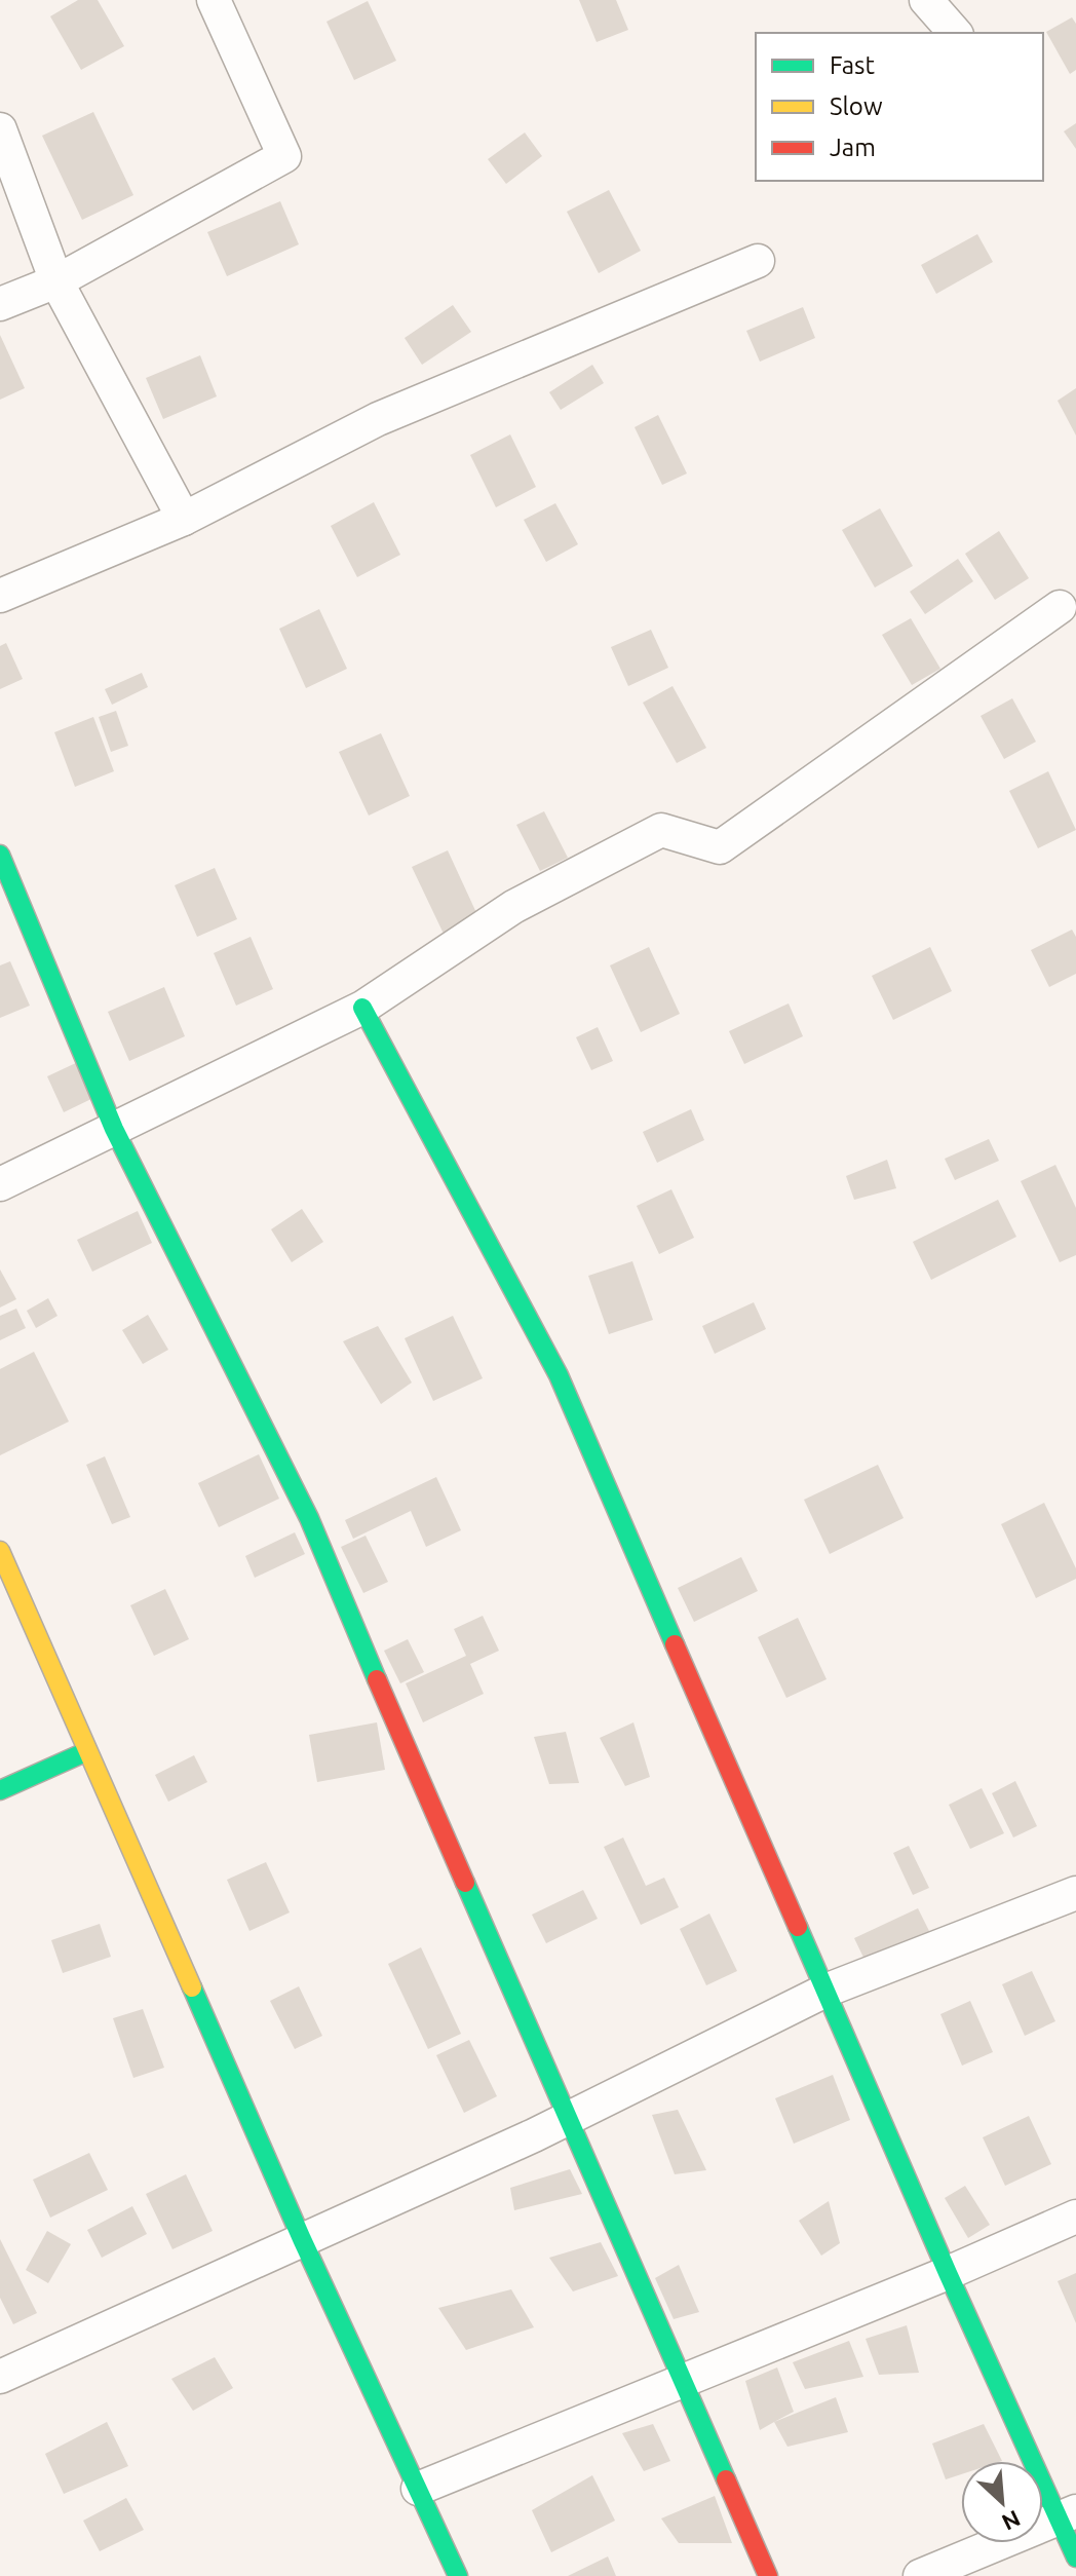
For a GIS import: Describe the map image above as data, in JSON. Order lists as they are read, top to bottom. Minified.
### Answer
{"legend":["Fast","Slow","Jam"],"north":"bottom right"}
